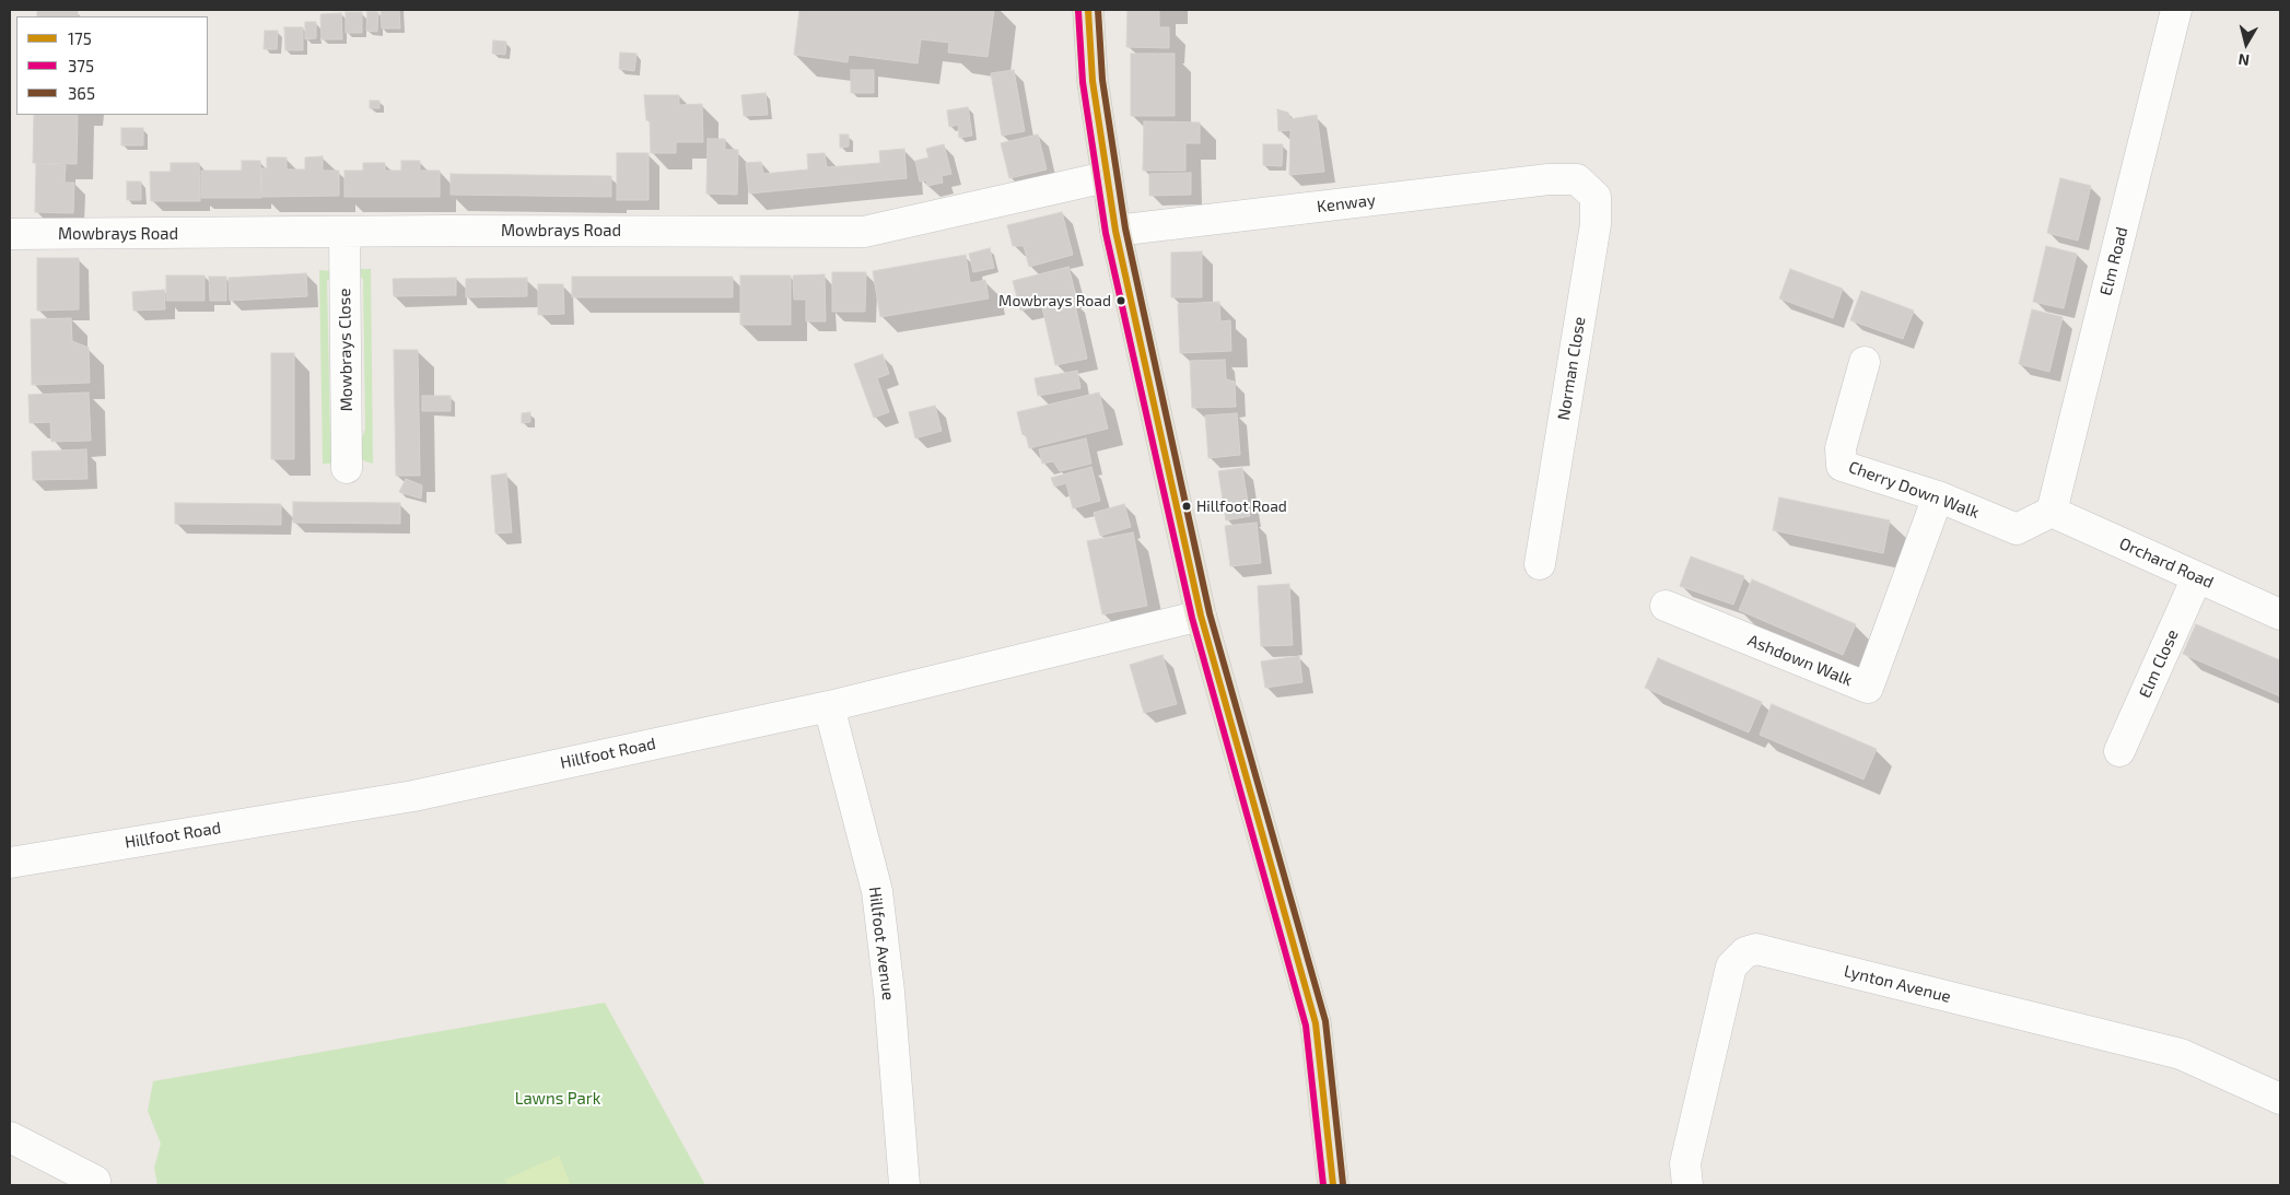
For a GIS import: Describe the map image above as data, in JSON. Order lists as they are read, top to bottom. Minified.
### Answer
{"streets":{"street":["Kenway","Mowbrays Road","Elm Road","Mowbrays Close","Norman Close","Cherry Down Walk","Orchard Road","Ashdown Walk","Elm Close","Hillfoot Road","Hillfoot Avenue","Lynton Avenue"]},"crossings":[["Kenway","Norman Close"],["Mowbrays Road","Mowbrays Close"],["Elm Road","Cherry Down Walk"],["Elm Road","Orchard Road"],["Cherry Down Walk","Orchard Road"],["Cherry Down Walk","Ashdown Walk"],["Orchard Road","Elm Close"],["Hillfoot Road","Hillfoot Avenue"]],"parks":["Lawns Park"],"places":["Mowbrays Road","Hillfoot Road"],"lines":["transit line 175","transit line 365","transit line 375"],"legend":["175","375","365"],"north":"bottom"}
